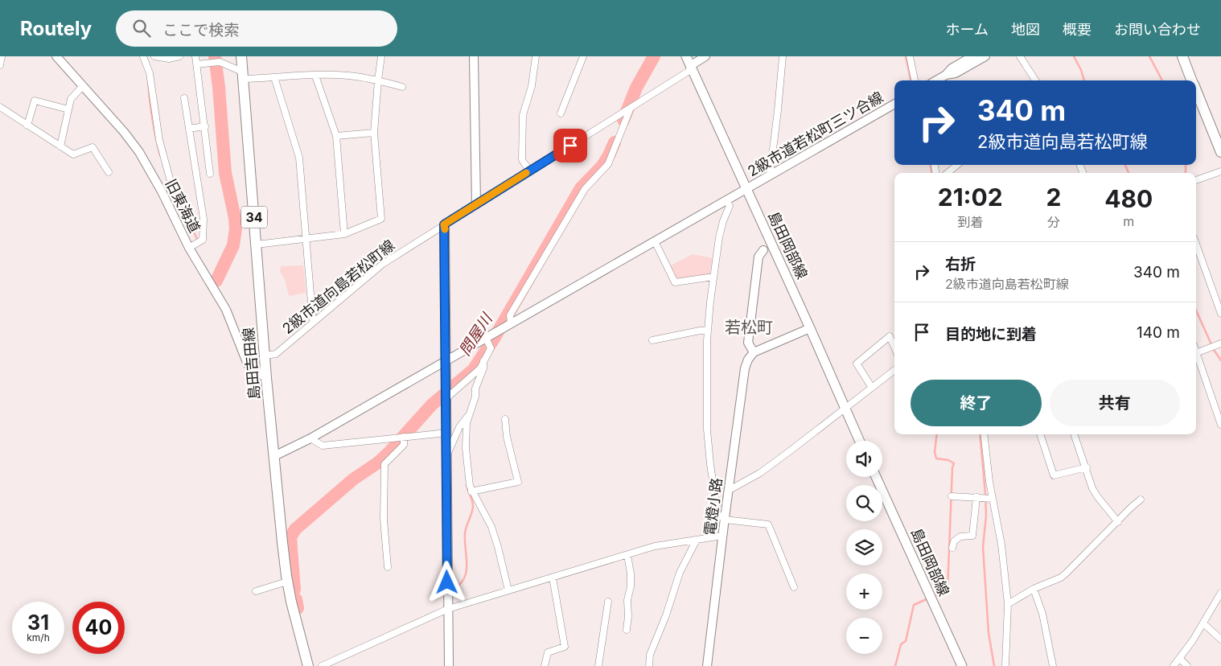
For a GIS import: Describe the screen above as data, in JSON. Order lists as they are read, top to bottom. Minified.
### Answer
{"streets":{"main road":["34","島田岡部線","島田吉田線"],"street":["2級市道若松町三ツ合線","旧東海道","2級市道向島若松町線","電燈小路"]},"crossings":[["2級市道若松町三ツ合線","島田岡部線"],["2級市道若松町三ツ合線","島田吉田線"],["旧東海道","島田吉田線"],["島田岡部線","2級市道向島若松町線"],["2級市道向島若松町線","島田吉田線"]],"districts":["若松町"],"water":["問屋川"],"page":{"header":"Routely","search":"ここで検索","nav":["ホーム","地図","概要","お問い合わせ"],"turn":["340 m","2級市道向島若松町線"],"eta":["21:02","到着","2","分","480","m"],"list":[{"name":"右折","note":"2級市道向島若松町線","value":"340 m"},{"name":"目的地に到着","value":"140 m"}],"buttons":["終了","共有"],"map_buttons":["+","−"],"speed":"31 km/h","limit":"40"}}
